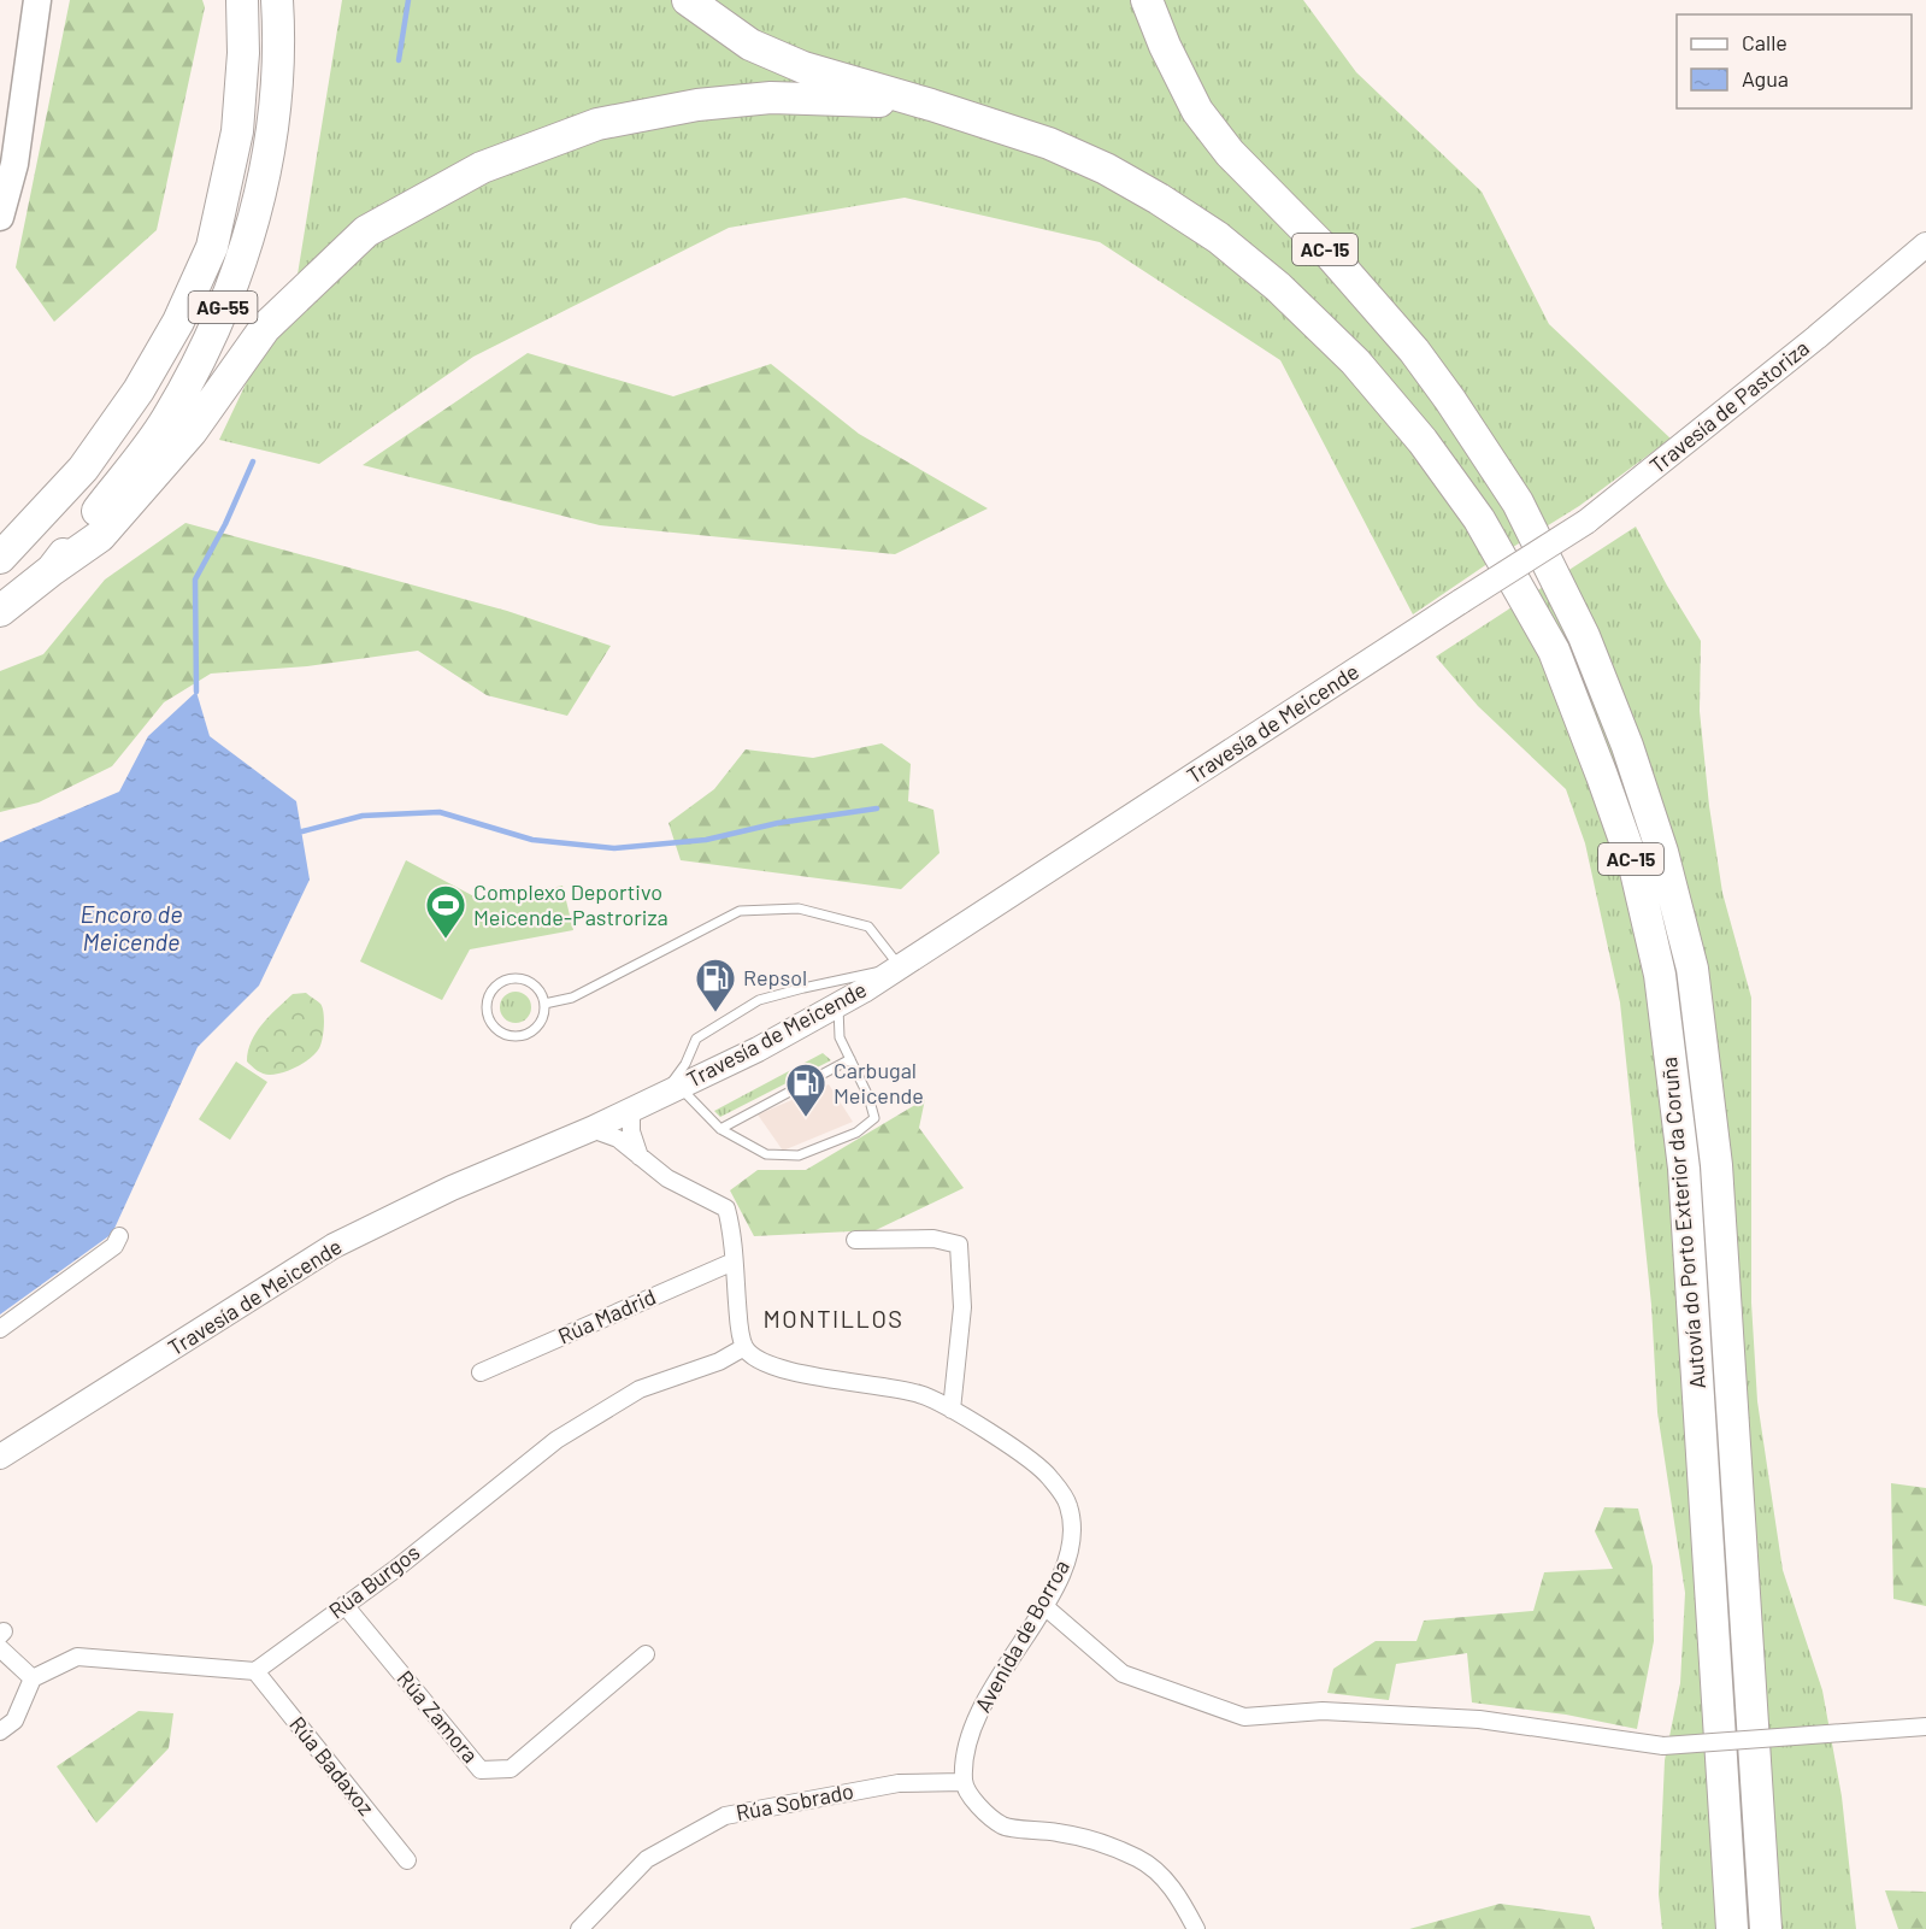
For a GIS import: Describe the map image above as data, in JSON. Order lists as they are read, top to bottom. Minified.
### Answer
{"streets":{"highway":["AC-15","AG-55","Autovía do Porto Exterior da Coruña"],"main road":["Travesía de Pastoriza","Travesía de Meicende"],"street":["Rúa Madrid","Rúa Burgos","Avenida de Borroa","Rúa Zamora","Rúa Badaxoz","Rúa Sobrado"]},"crossings":[["Travesía de Pastoriza","Travesía de Meicende"],["Rúa Burgos","Avenida de Borroa"],["Rúa Burgos","Rúa Zamora"],["Rúa Burgos","Rúa Badaxoz"],["Avenida de Borroa","Rúa Sobrado"]],"districts":["MONTILLOS"],"water":["Encoro de Meicende"],"places":{"sports":["Complexo Deportivo Meicende-Pastroriza"],"fuel station":["Repsol","Carbugal Meicende"]},"legend":["Calle","Agua"]}
